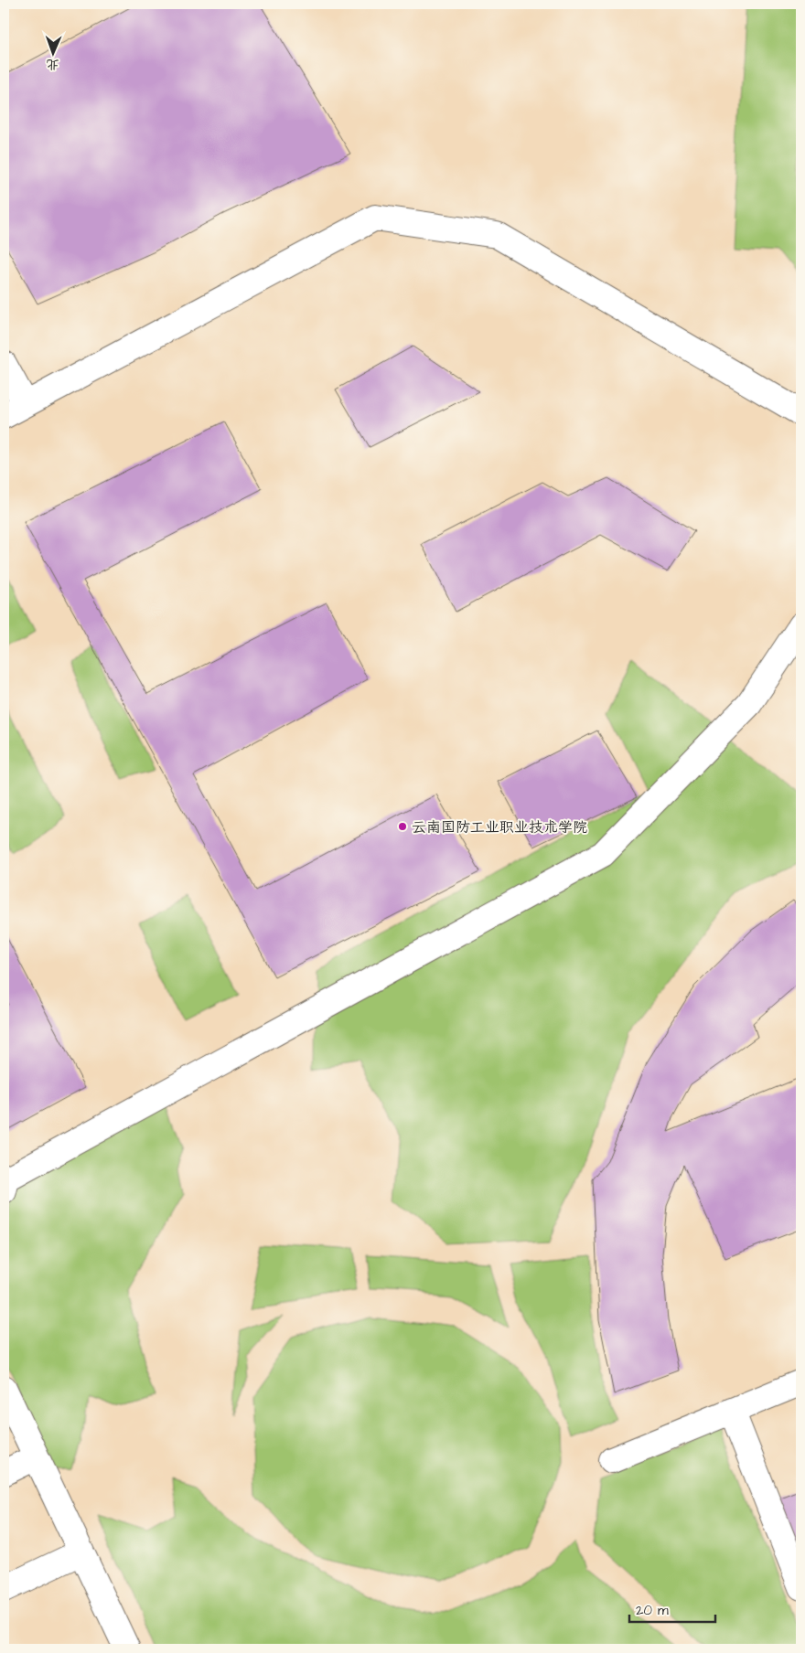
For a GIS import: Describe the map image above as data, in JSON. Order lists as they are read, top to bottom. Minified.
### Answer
{"places":["云南国防工业职业技术学院"],"scale_bar":"20 m","north":"bottom"}
